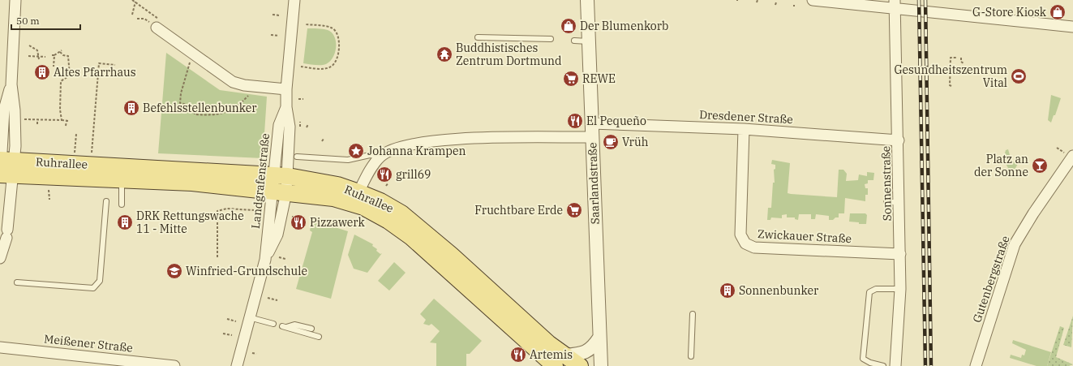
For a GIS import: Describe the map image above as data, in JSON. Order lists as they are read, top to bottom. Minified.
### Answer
{"streets":{"main road":["Ruhrallee"],"street":["Dresdener Straße","Landgrafenstraße","Saarlandstraße","Sonnenstraße","Zwickauer Straße","Gutenbergstraße","Meißener Straße"]},"crossings":[["Dresdener Straße","Saarlandstraße"],["Dresdener Straße","Sonnenstraße"],["Dresdener Straße","Zwickauer Straße"],["Ruhrallee","Landgrafenstraße"],["Sonnenstraße","Zwickauer Straße"]],"places":{"shop":["G-Store Kiosk","Der Blumenkorb"],"temple":["Buddhistisches Zentrum Dortmund"],"building":["Altes Pfarrhaus","Befehlsstellenbunker","DRK Rettungswache 11 - Mitte","Sonnenbunker"],"sports":["Gesundheitszentrum Vital"],"supermarket":["REWE","Fruchtbare Erde"],"restaurant":["El Pequeño","grill69","Pizzawerk","Artemis"],"cafe":["Vrüh"],"place":["Johanna Krampen"],"bar":["Platz an der Sonne"],"school or university":["Winfried-Grundschule"]},"scale_bar":"50 m"}
